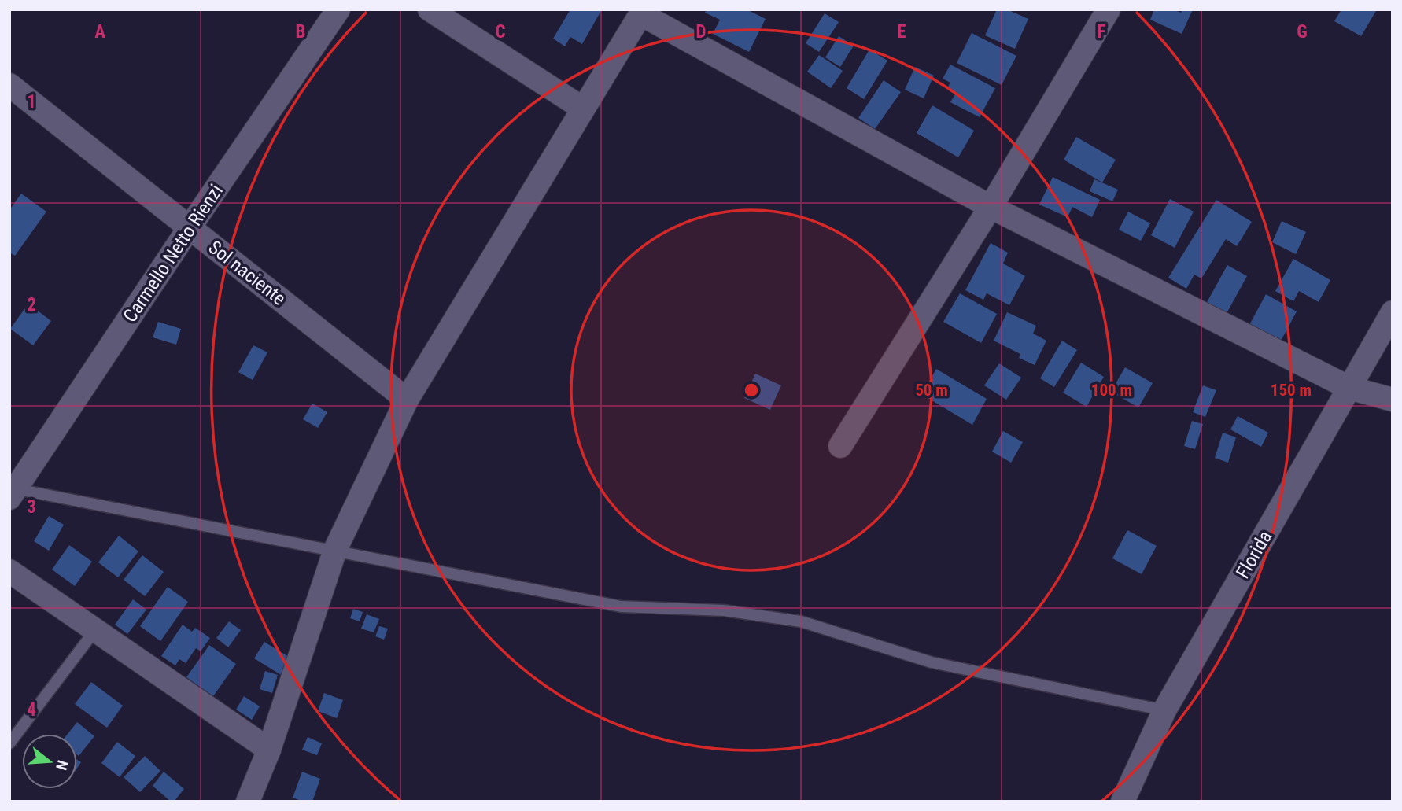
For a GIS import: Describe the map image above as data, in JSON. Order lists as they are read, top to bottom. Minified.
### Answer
{"streets":{"street":["Carmello Netto Rienzi","Sol naciente","Florida"]},"crossings":[["Carmello Netto Rienzi","Sol naciente"]],"north":"right","grid":{"columns":["A","B","C","D","E","F","G"],"rows":["1","2","3","4"]},"rings":["50 m","100 m","150 m"]}
